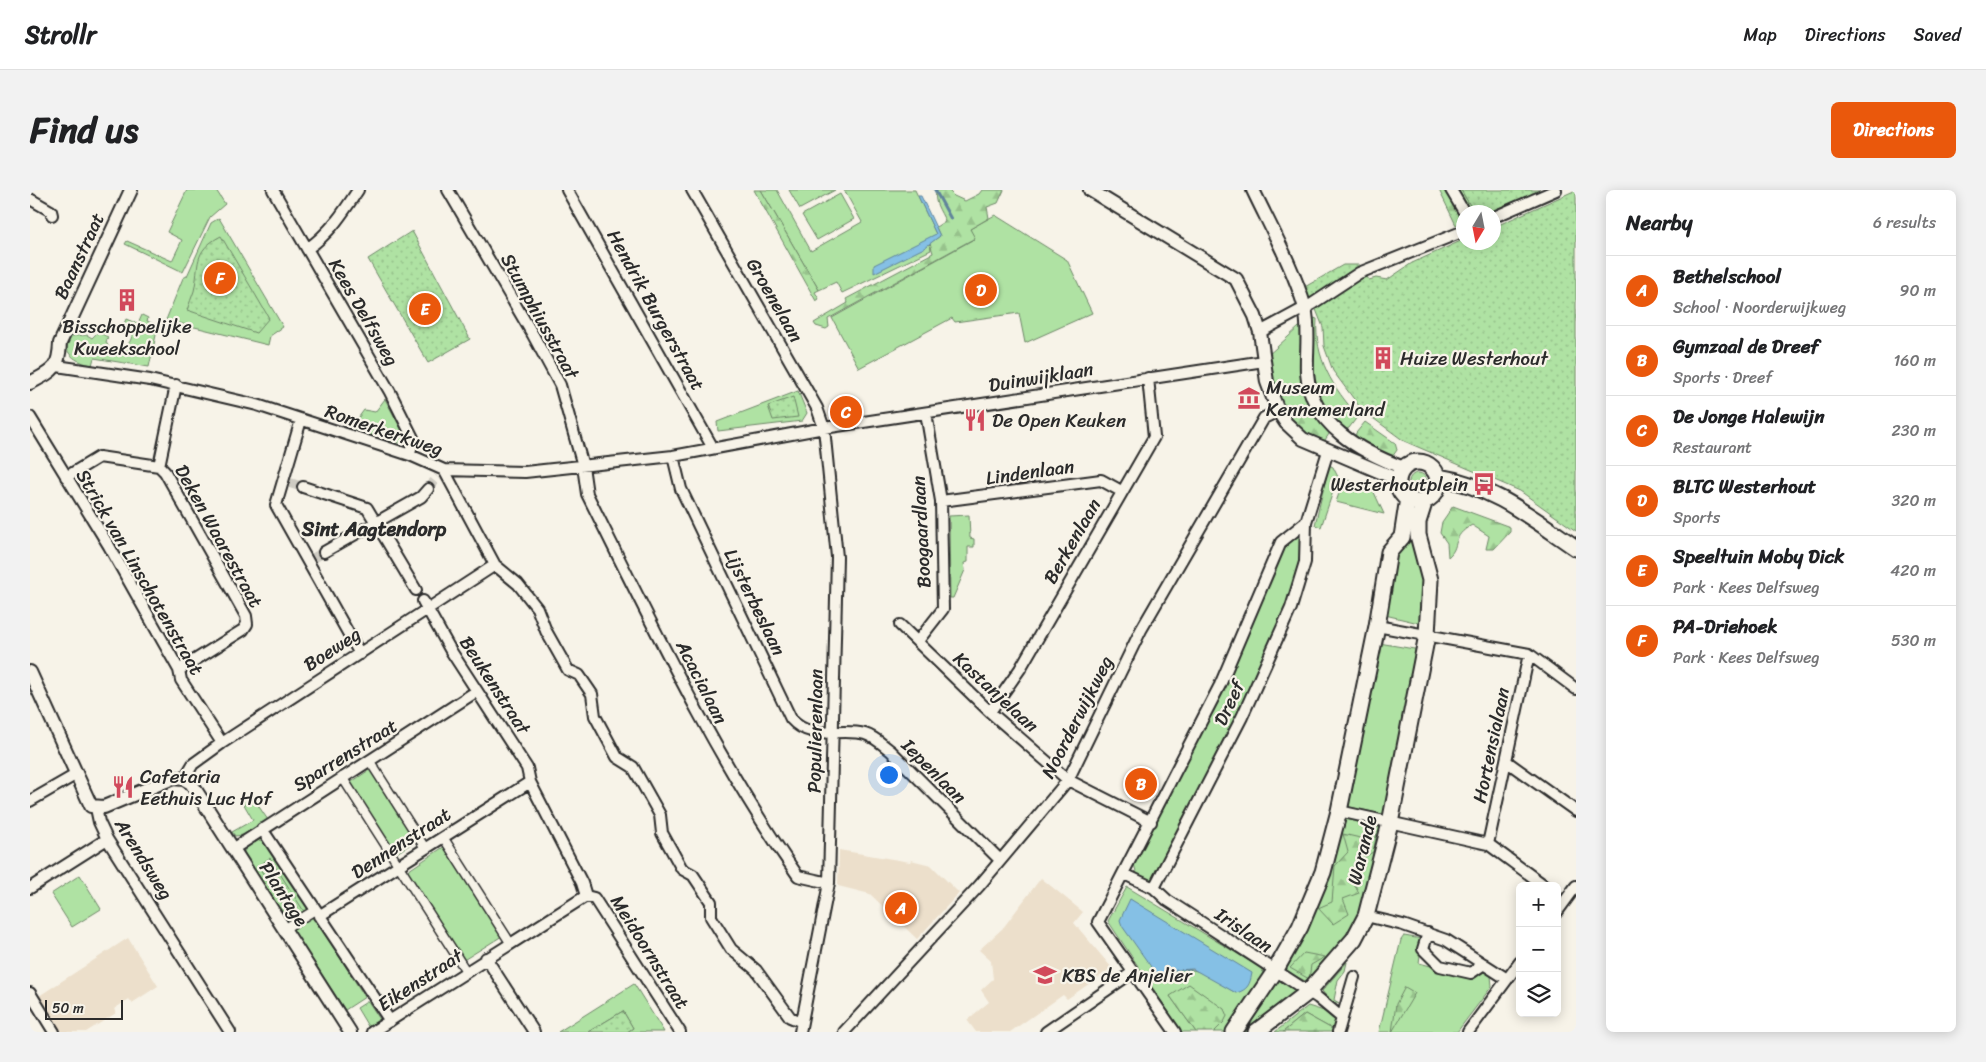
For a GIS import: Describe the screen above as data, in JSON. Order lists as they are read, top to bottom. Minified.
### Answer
{"streets":{"main road":["Warande"],"street":["Baanstraat","Groenelaan","Hendrik Burgerstraat","Kees Delfsweg","Stumphiusstraat","Duinwijklaan","Romerkerkweg","Lindenlaan","Boogaardlaan","Deken Waarestraat","Berkenlaan","Strick van Linschotenstraat","Lijsterbeslaan","Boeweg","Acacialaan","Beukenstraat","Kastanjelaan","Dreef","Noorderwijkweg","Populierenlaan","Hortensialaan","Sparrenstraat","Iepenlaan","Dennenstraat","Arendsweg","Plantage","Irislaan","Meidoornstraat","Eikenstraat"]},"crossings":[["Baanstraat","Romerkerkweg"],["Groenelaan","Duinwijklaan"],["Groenelaan","Romerkerkweg"],["Groenelaan","Populierenlaan"],["Hendrik Burgerstraat","Romerkerkweg"],["Kees Delfsweg","Romerkerkweg"],["Stumphiusstraat","Romerkerkweg"],["Stumphiusstraat","Acacialaan"],["Duinwijklaan","Romerkerkweg"],["Duinwijklaan","Boogaardlaan"],["Duinwijklaan","Berkenlaan"],["Duinwijklaan","Populierenlaan"],["Romerkerkweg","Deken Waarestraat"],["Romerkerkweg","Lijsterbeslaan"],["Romerkerkweg","Acacialaan"],["Romerkerkweg","Populierenlaan"],["Lindenlaan","Boogaardlaan"],["Lindenlaan","Berkenlaan"],["Boogaardlaan","Kastanjelaan"],["Deken Waarestraat","Strick van Linschotenstraat"],["Berkenlaan","Kastanjelaan"],["Strick van Linschotenstraat","Boeweg"],["Lijsterbeslaan","Populierenlaan"],["Lijsterbeslaan","Iepenlaan"],["Boeweg","Beukenstraat"],["Boeweg","Plantage"],["Acacialaan","Populierenlaan"],["Beukenstraat","Sparrenstraat"],["Beukenstraat","Dennenstraat"],["Beukenstraat","Meidoornstraat"],["Beukenstraat","Eikenstraat"],["Kastanjelaan","Dreef"],["Kastanjelaan","Noorderwijkweg"],["Dreef","Irislaan"],["Noorderwijkweg","Iepenlaan"],["Populierenlaan","Iepenlaan"],["Sparrenstraat","Plantage"],["Dennenstraat","Plantage"],["Warande","Irislaan"],["Plantage","Eikenstraat"],["Meidoornstraat","Eikenstraat"]],"districts":["Sint Aagtendorp"],"places":{"building":["Bisschoppelijke Kweekschool","Huize Westerhout"],"museum":["Museum Kennemerland"],"restaurant":["De Open Keuken","Cafetaria Eethuis Luc Hof"],"bus stop":["Westerhoutplein"],"school or university":["KBS de Anjelier"]},"scale_bar":"50 m","north":"bottom","page":{"header":"Strollr","nav":["Map","Directions","Saved"],"title":"Find us","buttons":"Directions","heading":["Nearby","6 results"],"list":[{"mark":"A","name":"Bethelschool","note":"School · Noorderwijkweg","value":"90 m"},{"mark":"B","name":"Gymzaal de Dreef","note":"Sports · Dreef","value":"160 m"},{"mark":"C","name":"De Jonge Halewijn","note":"Restaurant","value":"230 m"},{"mark":"D","name":"BLTC Westerhout","note":"Sports","value":"320 m"},{"mark":"E","name":"Speeltuin Moby Dick","note":"Park · Kees Delfsweg","value":"420 m"},{"mark":"F","name":"PA-Driehoek","note":"Park · Kees Delfsweg","value":"530 m"}],"pins":["F","D","E","C","B","A"],"map_buttons":["+","−"],"scale":"50 m"}}
